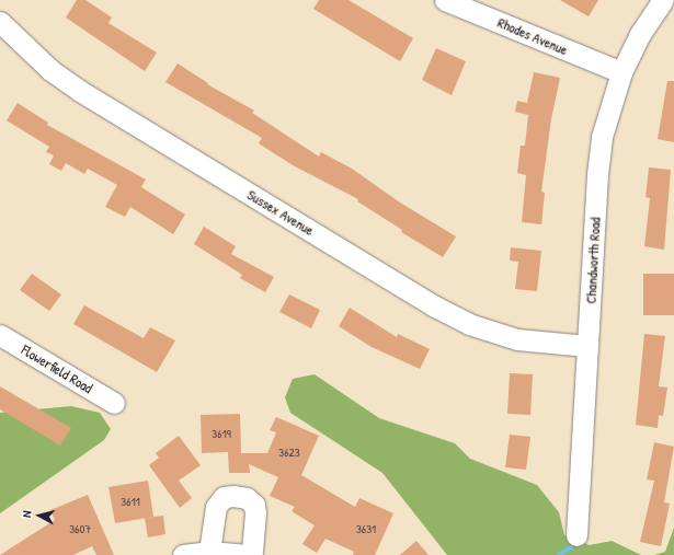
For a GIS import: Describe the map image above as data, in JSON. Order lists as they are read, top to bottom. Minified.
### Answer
{"streets":{"street":["Rhodes Avenue","Sussex Avenue","Chandworth Road","Flowerfield Road"]},"crossings":[["Rhodes Avenue","Chandworth Road"],["Sussex Avenue","Chandworth Road"]],"house_numbers":["3619","3623","3611","3607","3631"],"north":"left"}
